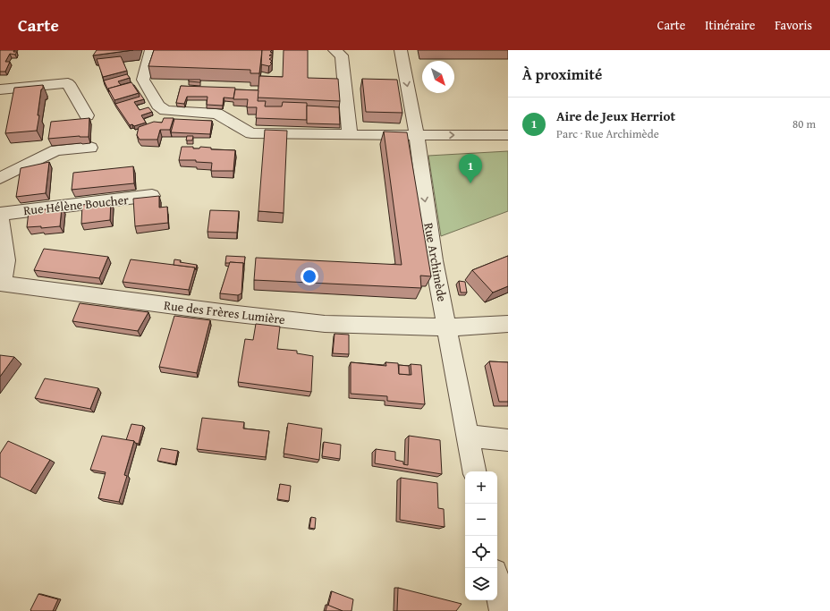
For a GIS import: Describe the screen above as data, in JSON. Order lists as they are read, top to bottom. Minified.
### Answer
{"streets":{"street":["Rue Hélène Boucher","Rue Archimède","Rue des Frères Lumière"]},"crossings":[["Rue Archimède","Rue des Frères Lumière"]],"one_way":["Rue Archimède"],"north":"bottom right","page":{"header":"Carte","nav":["Carte","Itinéraire","Favoris"],"heading":"À proximité","list":[{"mark":"1","name":"Aire de Jeux Herriot","note":"Parc · Rue Archimède","value":"80 m"}],"pins":"1","map_buttons":["+","−"]}}
